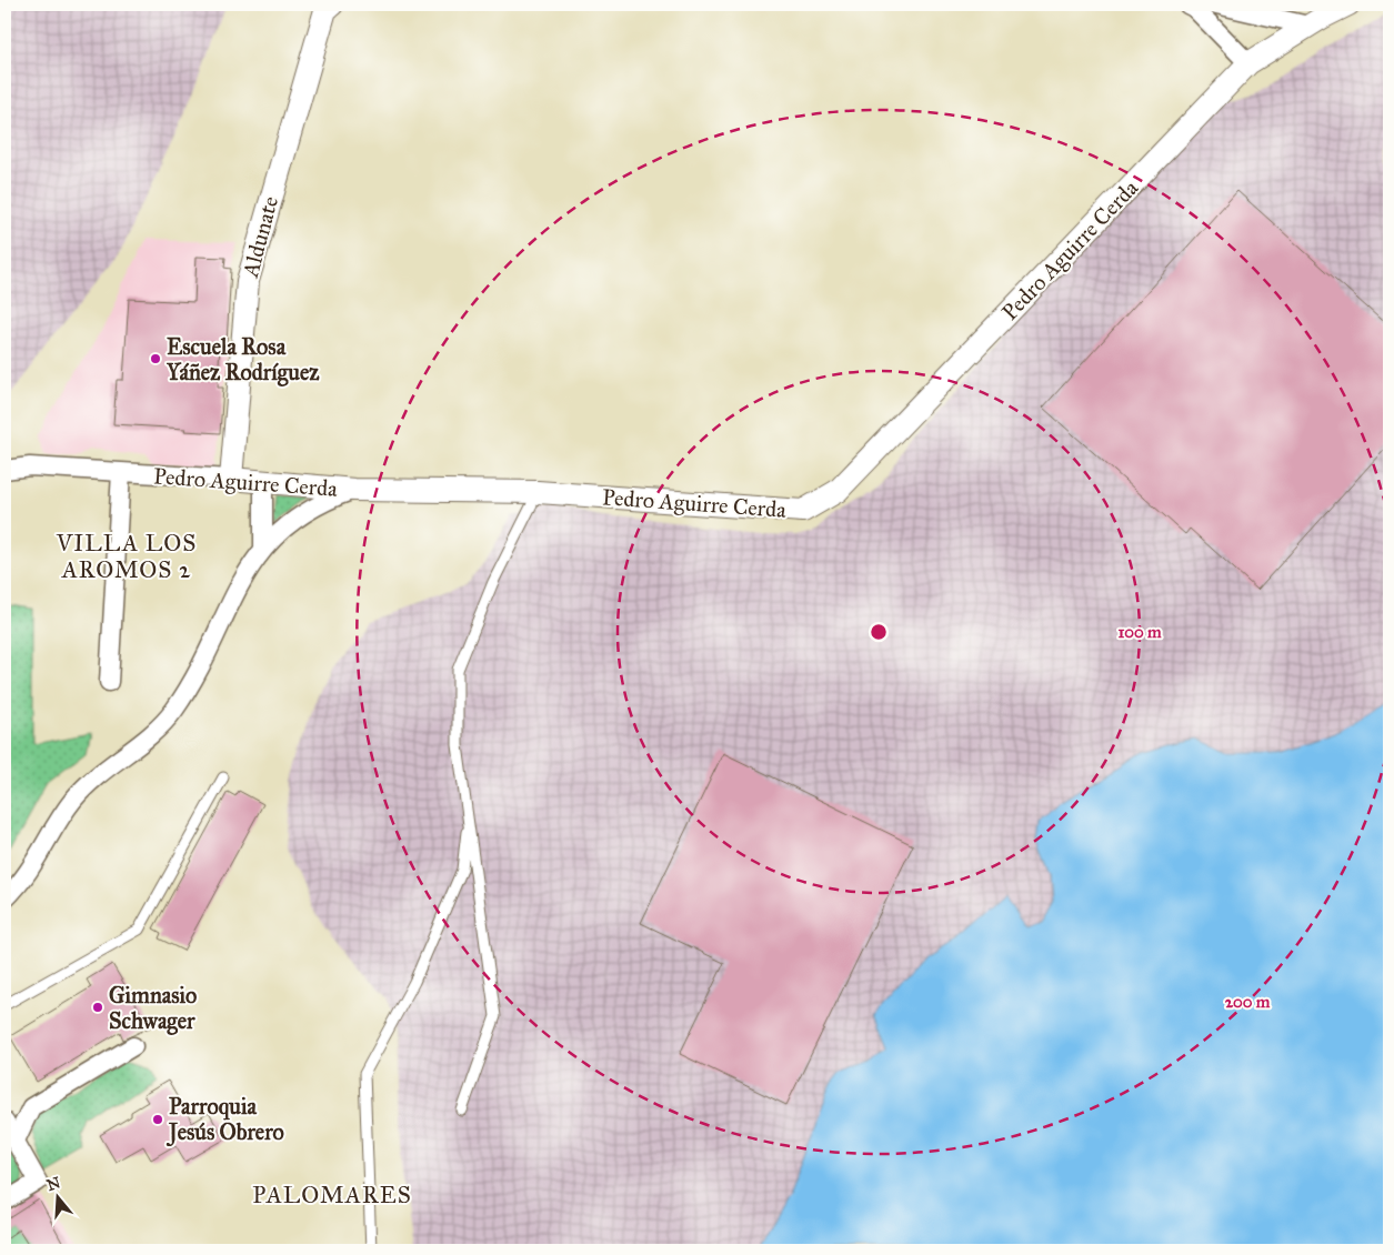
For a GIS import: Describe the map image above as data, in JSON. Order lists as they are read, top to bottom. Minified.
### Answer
{"streets":{"street":["Aldunate","Pedro Aguirre Cerda"]},"crossings":[["Aldunate","Pedro Aguirre Cerda"]],"districts":["VILLA LOS AROMOS 2","PALOMARES"],"places":["Escuela Rosa Yáñez Rodríguez","Gimnasio Schwager","Parroquia Jesús Obrero"],"north":"top","rings":["100 m","200 m"]}
